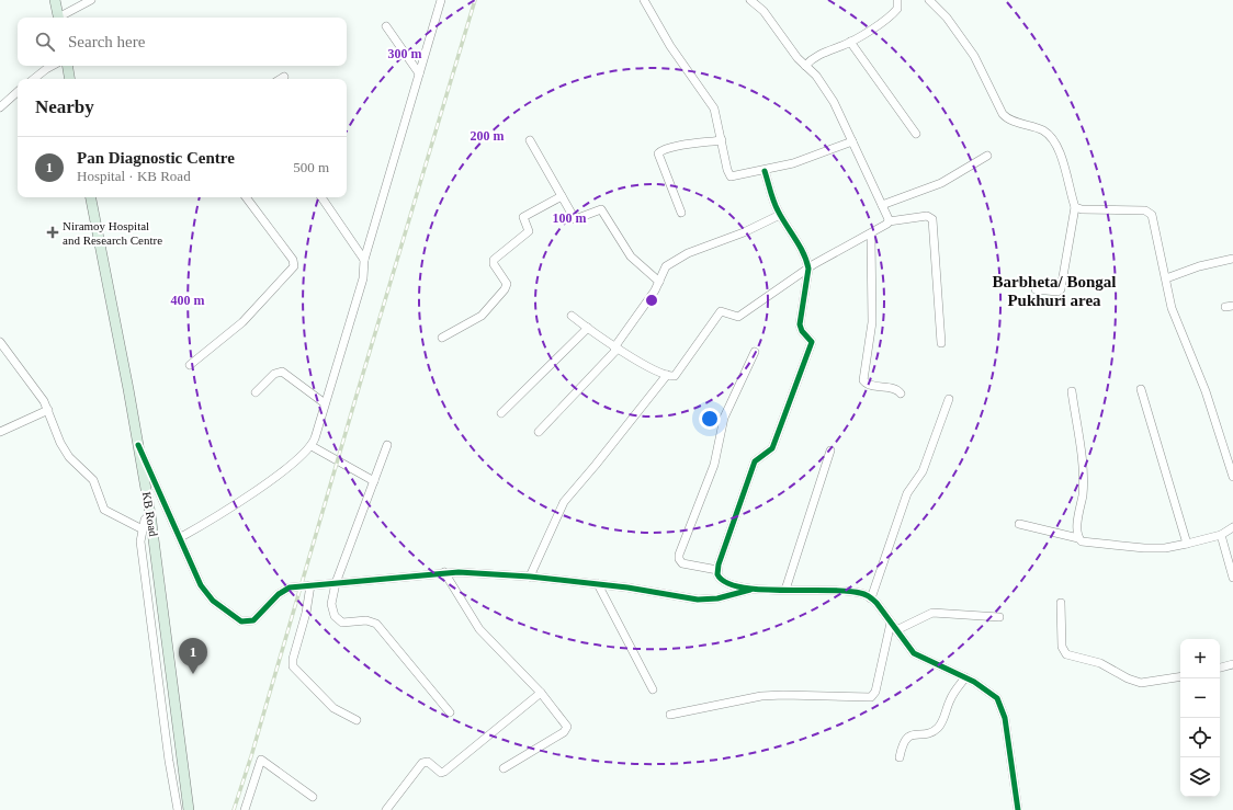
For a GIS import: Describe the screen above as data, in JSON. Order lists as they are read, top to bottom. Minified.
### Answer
{"streets":{"main road":["KB Road"]},"districts":["Barbheta/ Bongal Pukhuri area"],"places":{"health":["Niramoy Hospital and Research Centre"]},"page":{"search":"Search here","heading":"Nearby","list":[{"mark":"1","name":"Pan Diagnostic Centre","note":"Hospital · KB Road","value":"500 m"}],"pins":"1","map_buttons":["+","−"]},"rings":["300 m","200 m","100 m","400 m"]}
